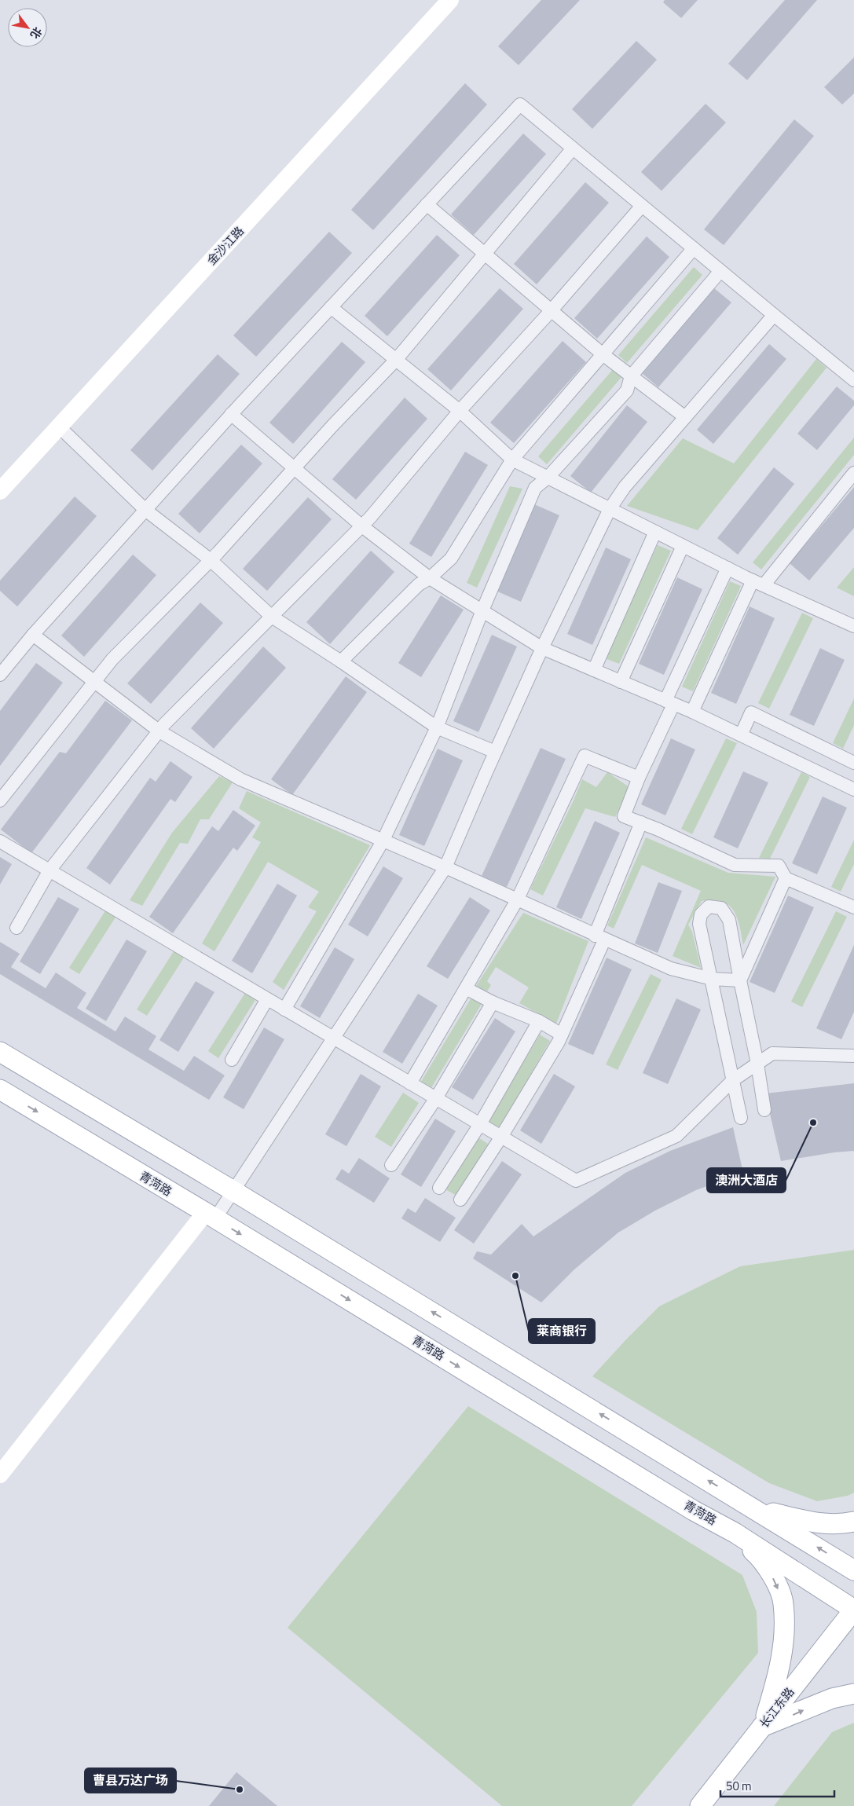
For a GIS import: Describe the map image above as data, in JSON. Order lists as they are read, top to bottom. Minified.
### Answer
{"streets":{"main road":["青菏路","长江东路"],"street":["金沙江路"]},"crossings":[["青菏路","长江东路"]],"places":["澳洲大酒店","莱商银行","曹县万达广场"],"scale_bar":"50 m","north":"bottom right"}
